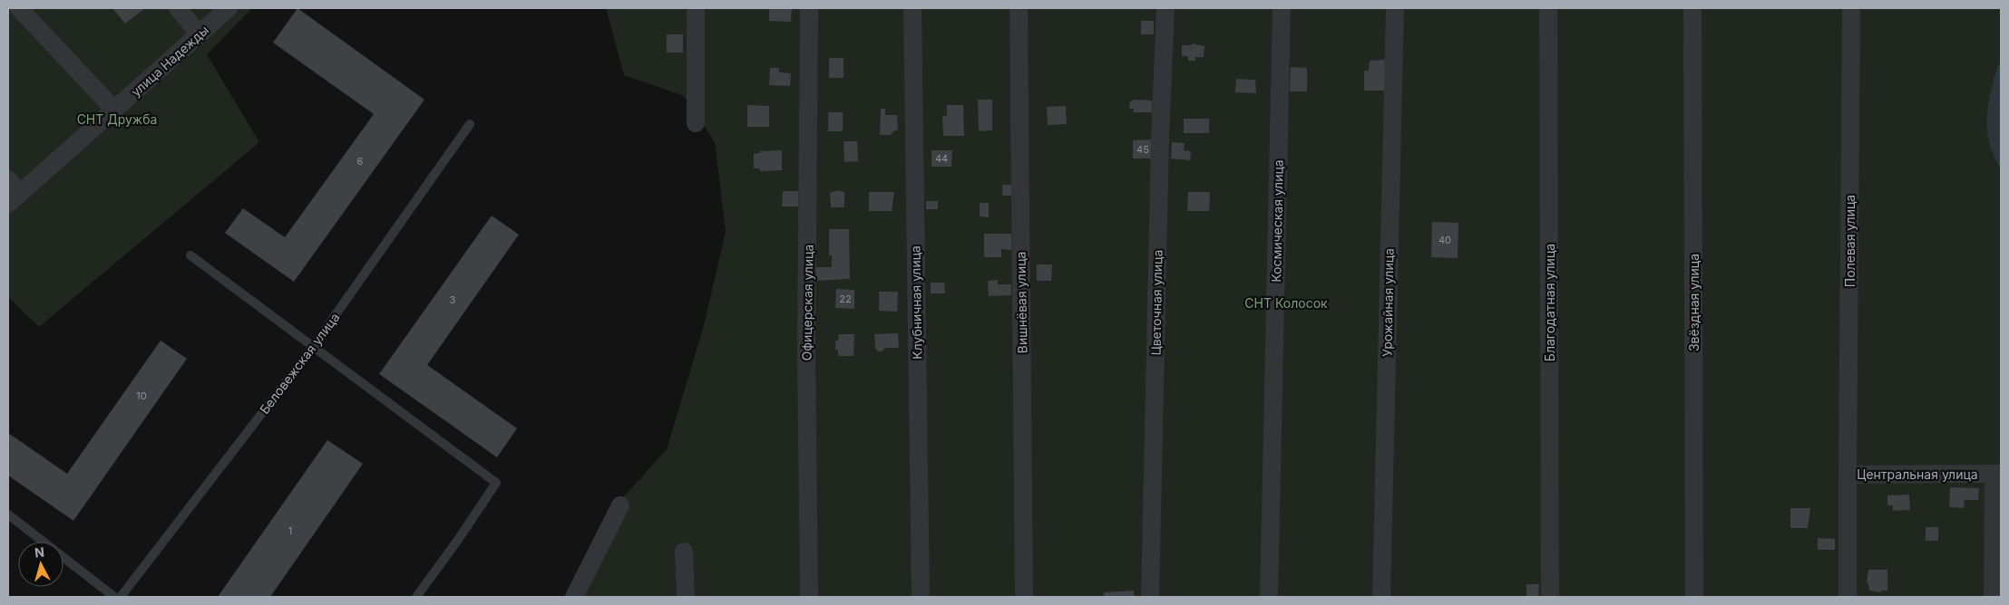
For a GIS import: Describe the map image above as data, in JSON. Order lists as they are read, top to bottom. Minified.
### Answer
{"streets":{"street":["улица Надежды","Космическая улица","Полевая улица","Офицерская улица","Клубничная улица","Вишнёвая улица","Цветочная улица","Урожайная улица","Благодатная улица","Звёздная улица","Центральная улица"],"lane":["Беловежская улица"]},"crossings":[["Полевая улица","Центральная улица"]],"parks":["СНТ Дружба","СНТ Колосок"],"house_numbers":["45","44","6","40","22","3","10","1"],"north":"top"}
